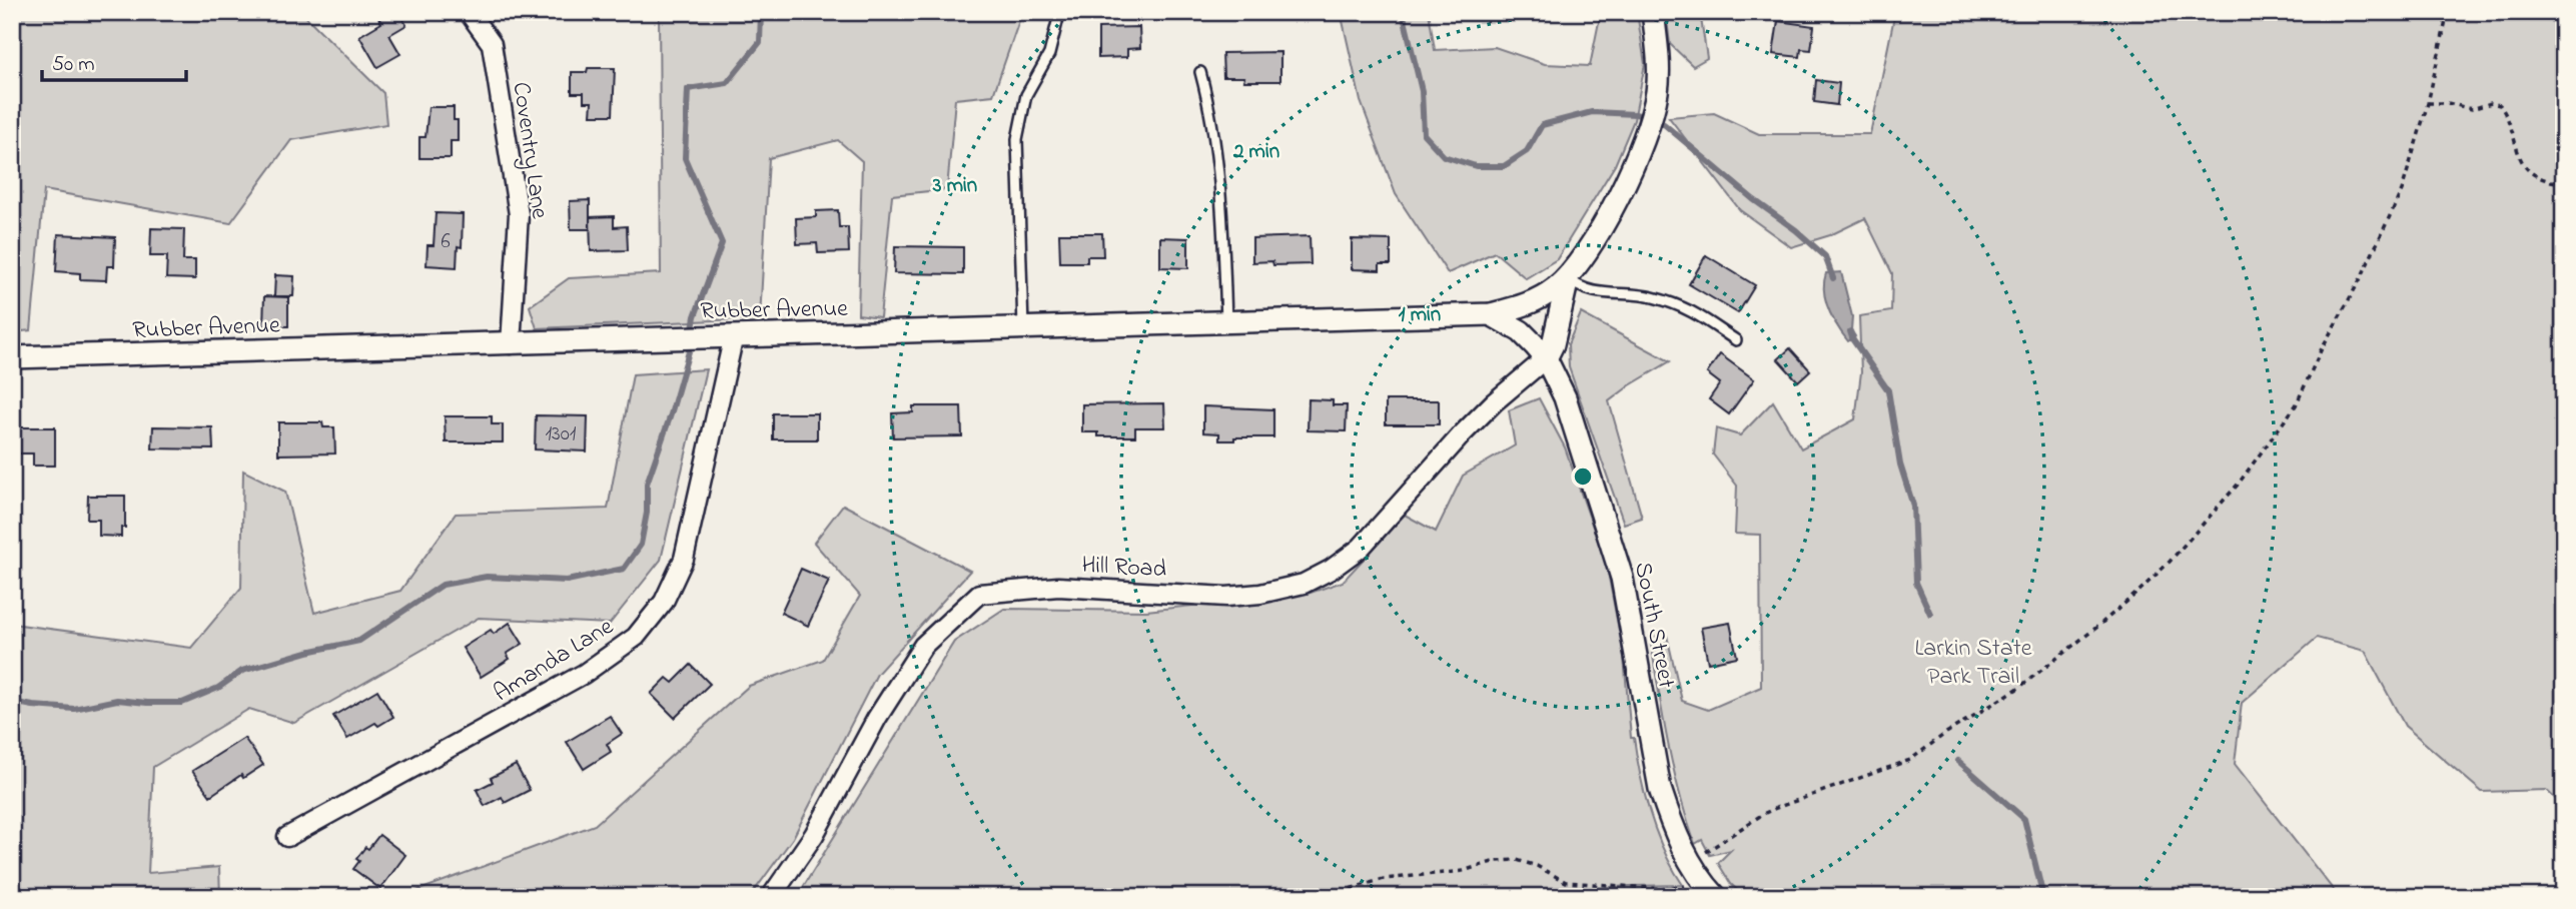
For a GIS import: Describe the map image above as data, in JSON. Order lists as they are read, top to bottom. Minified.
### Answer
{"streets":{"street":["Coventry Lane","Rubber Avenue","Hill Road","South Street","Amanda Lane"]},"crossings":[["Coventry Lane","Rubber Avenue"],["Rubber Avenue","South Street"],["Rubber Avenue","Amanda Lane"],["Hill Road","South Street"]],"parks":["Larkin State Park Trail"],"house_numbers":["6","1301"],"scale_bar":"50 m","rings":["2 min","3 min","1 min"]}
